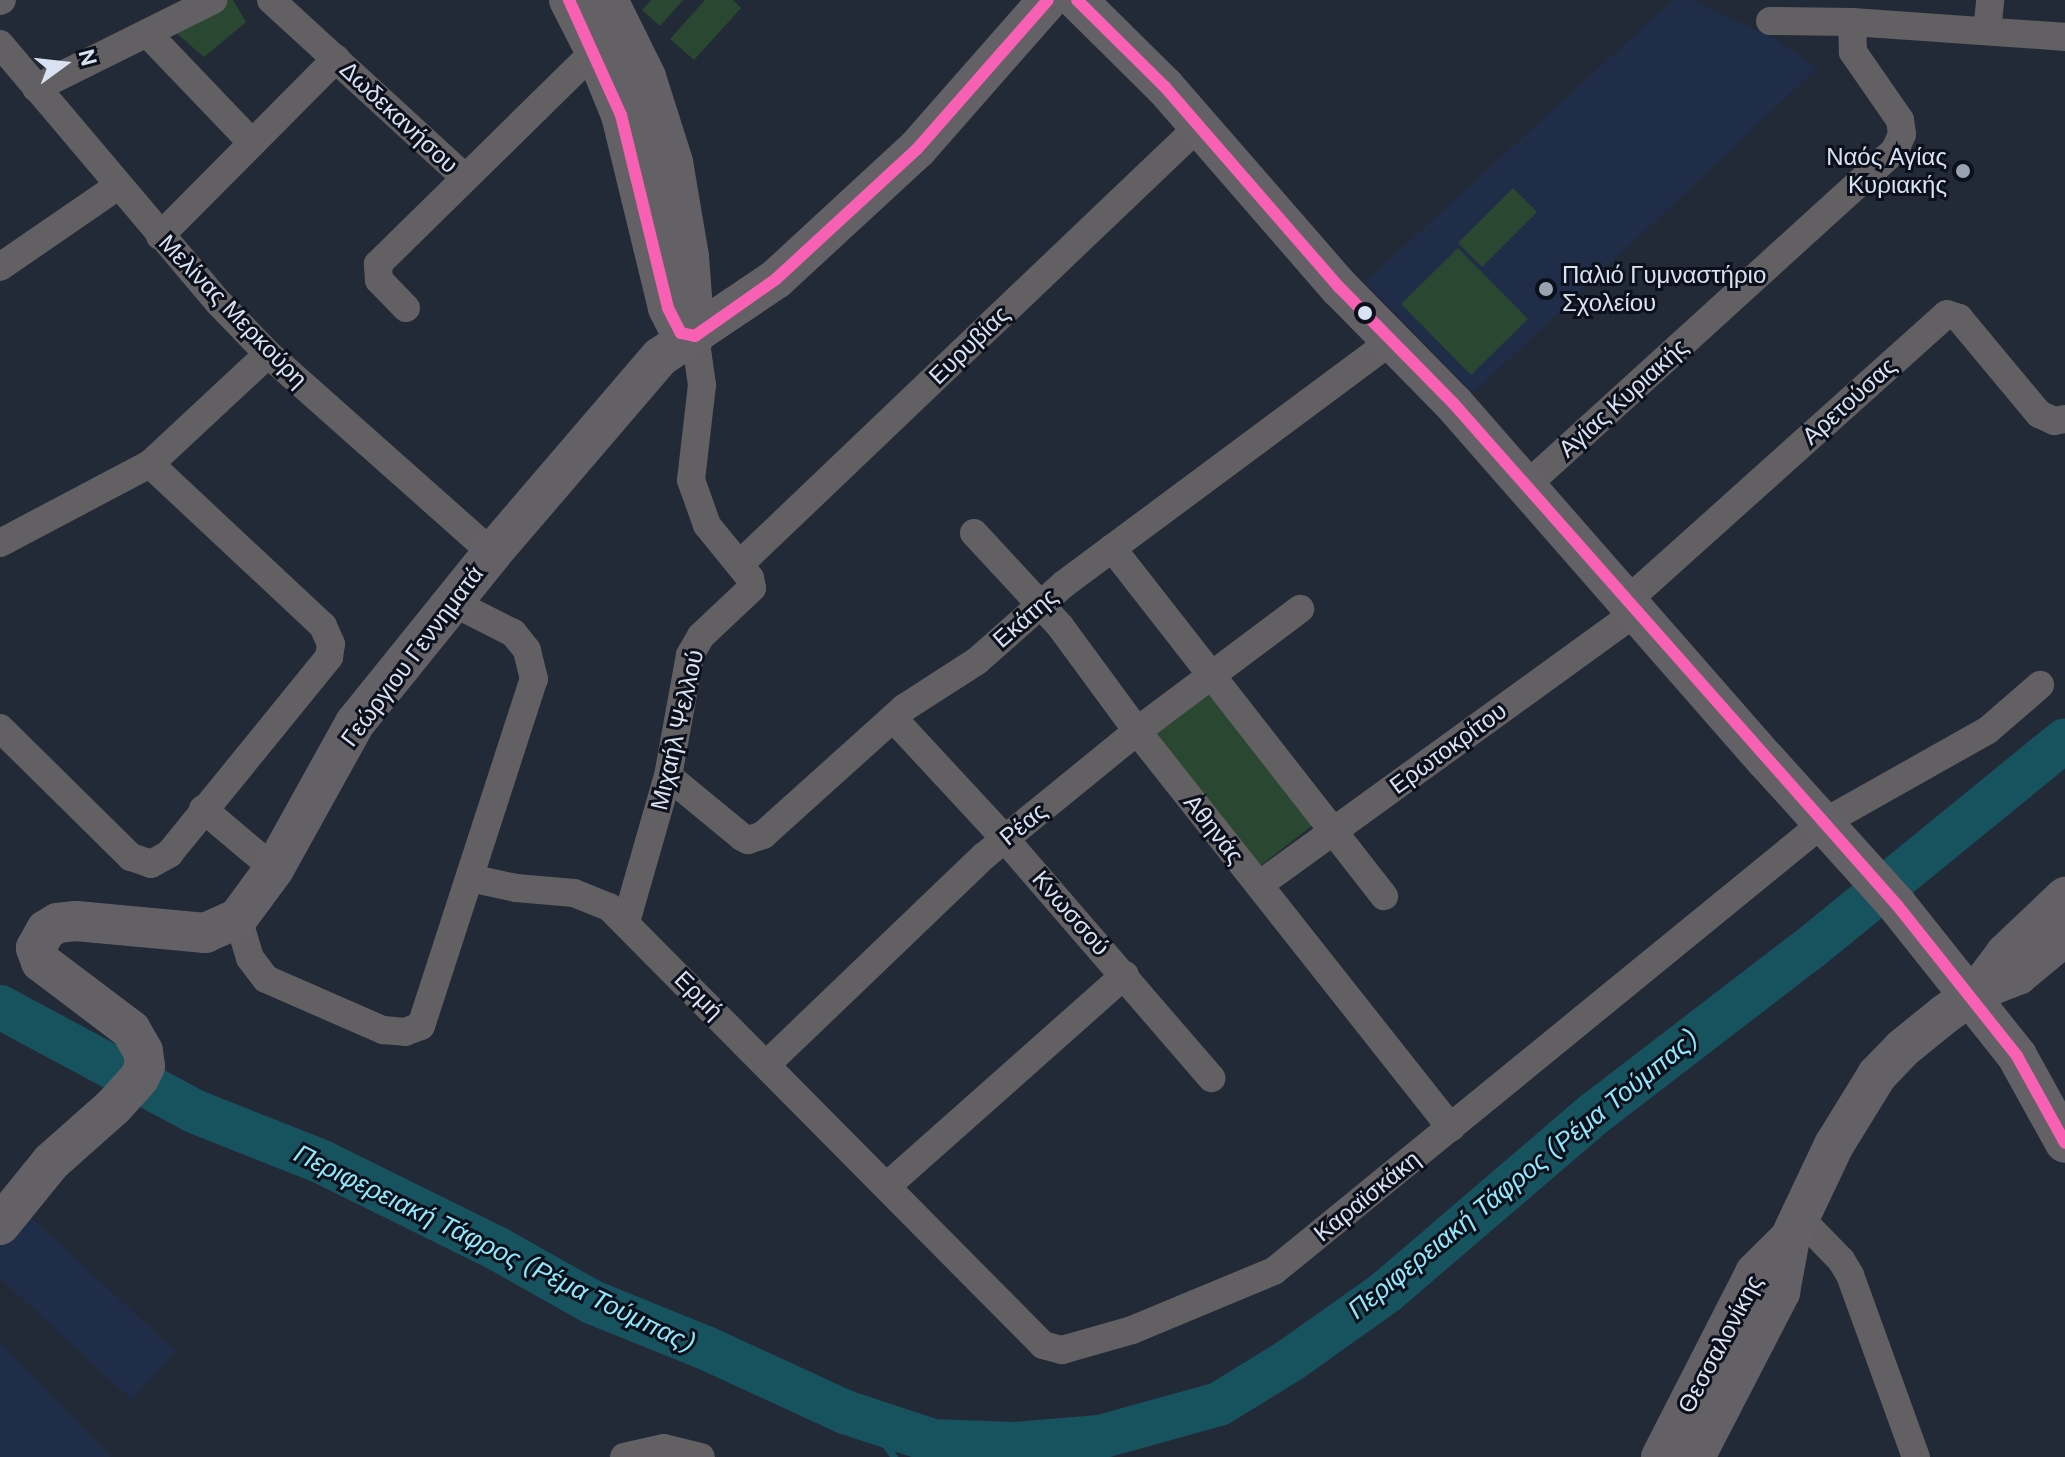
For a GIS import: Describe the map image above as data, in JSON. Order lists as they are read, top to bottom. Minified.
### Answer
{"streets":{"street":["Δωδεκανήσου","Μελίνας Μερκούρη","Ευρυβίας","Αγίας Κυριακής","Αρετούσας","Εκάτης","Γεώργιου Γεννηματά","Μιχαήλ Ψελλού","Ερωτοκρίτου","Ρέας","Αθηνάς","Κνωσσού","Ερμή","Καραϊσκάκη","Θεσσαλονίκης"]},"crossings":[["Μελίνας Μερκούρη","Γεώργιου Γεννηματά"],["Ευρυβίας","Μιχαήλ Ψελλού"],["Αρετούσας","Ερωτοκρίτου"],["Εκάτης","Μιχαήλ Ψελλού"],["Εκάτης","Αθηνάς"],["Εκάτης","Κνωσσού"],["Μιχαήλ Ψελλού","Ερμή"],["Ερωτοκρίτου","Αθηνάς"],["Ρέας","Αθηνάς"],["Ρέας","Κνωσσού"],["Ρέας","Ερμή"],["Αθηνάς","Καραϊσκάκη"],["Ερμή","Καραϊσκάκη"]],"water":["Περιφερειακή Τάφρος (Ρέμα Τούμπας)"],"places":["Ναός Αγίας Κυριακής","Παλιό Γυμναστήριο Σχολείου"],"north":"right"}
